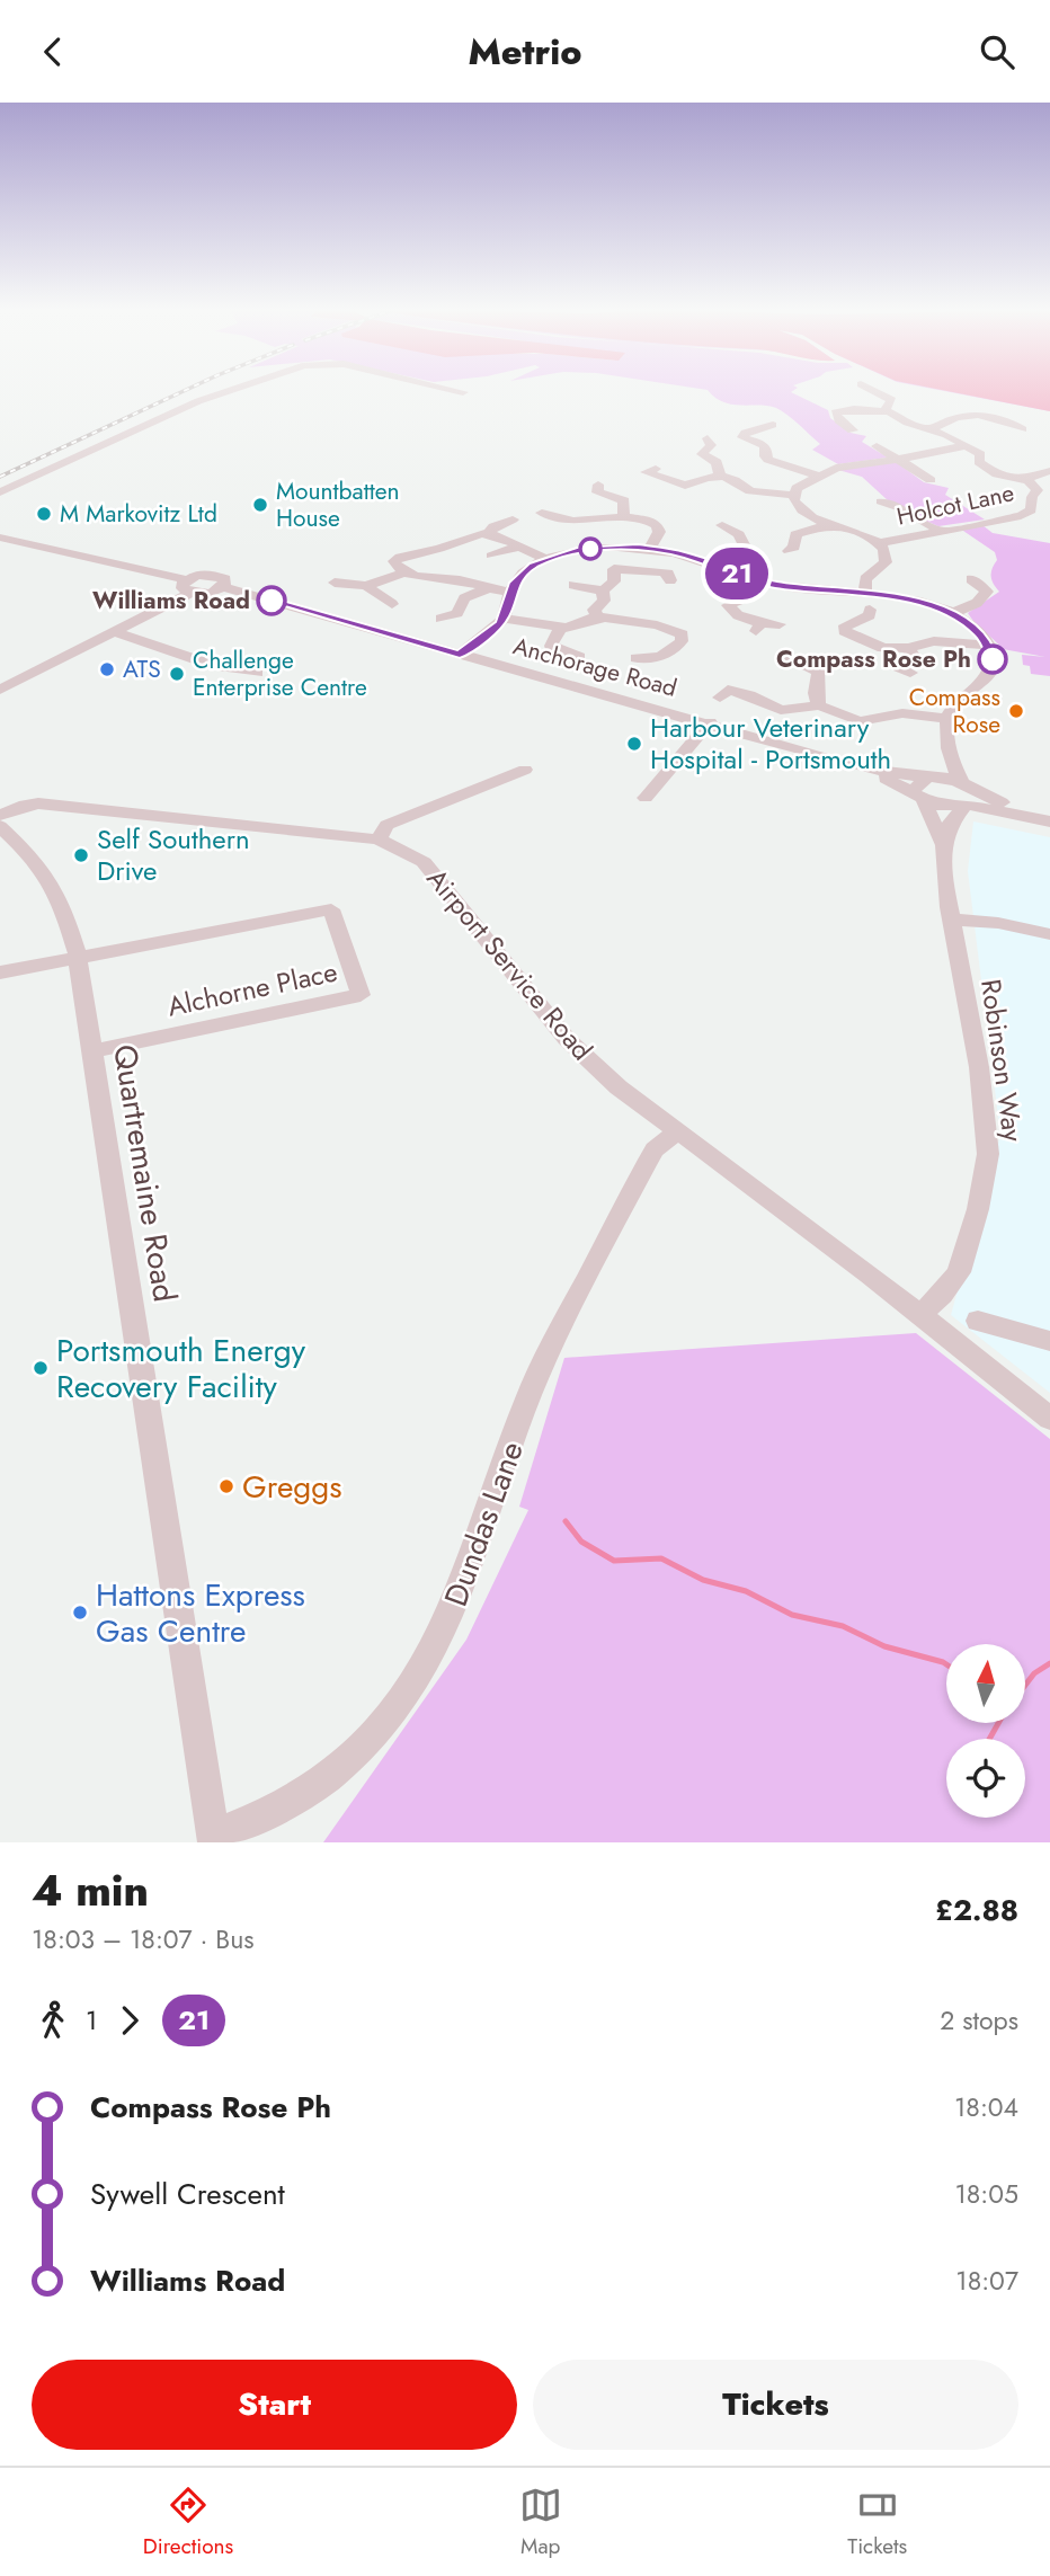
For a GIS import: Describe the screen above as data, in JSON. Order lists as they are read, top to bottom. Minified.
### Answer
{"streets":{"street":["Holcot Lane","Anchorage Road","Airport Service Road","Alchorne Place","Robinson Way","Quartremaine Road","Dundas Lane"]},"crossings":[["Anchorage Road","Robinson Way"],["Airport Service Road","Robinson Way"],["Airport Service Road","Dundas Lane"],["Alchorne Place","Quartremaine Road"],["Quartremaine Road","Dundas Lane"]],"places":["Mountbatten House","M Markovitz Ltd","Williams Road","Compass Rose Ph","ATS","Challenge Enterprise Centre","Compass Rose","Harbour Veterinary Hospital - Portsmouth","Self Southern Drive","Portsmouth Energy Recovery Facility","Greggs","Hattons Express Gas Centre"],"lines":["bus line 21"],"north":"top","page":{"header":"Metrio","on_map":"21","heading":["4 min","18:03 – 18:07 · Bus","£2.88"],"legs":["1","21","2 stops"],"list":[{"name":"Compass Rose Ph","value":"18:04"},{"name":"Sywell Crescent","value":"18:05"},{"name":"Williams Road","value":"18:07"}],"buttons":["Start","Tickets"],"tabs":["Directions","Map","Tickets"]}}
